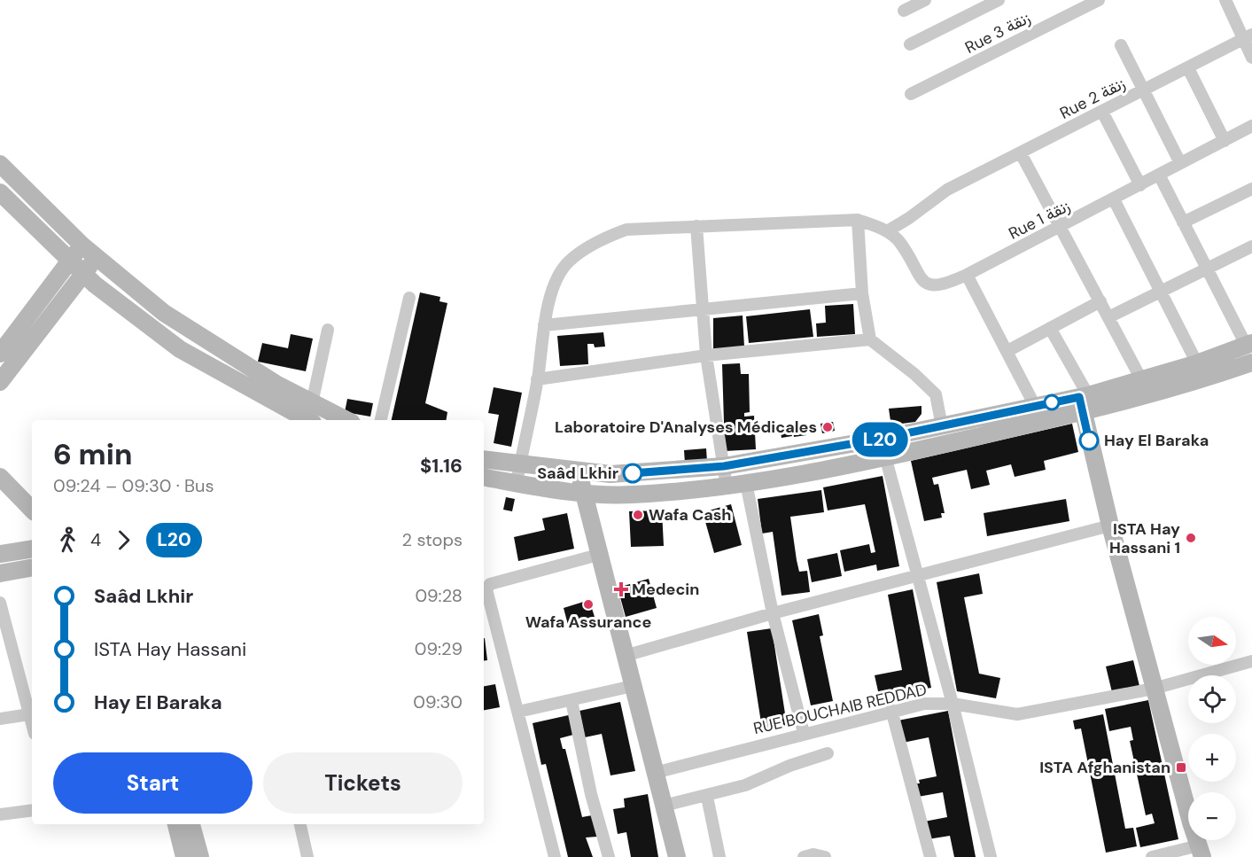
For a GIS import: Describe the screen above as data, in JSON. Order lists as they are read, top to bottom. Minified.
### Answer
{"streets":{"street":["Rue 3 زنقة","Rue 2 زنقة","Rue 1 زنقة","RUE BOUCHAIB REDDAD"]},"crossings":[["Rue 2 زنقة","Rue 1 زنقة"]],"places":{"other":["Laboratoire D'Analyses Médicales","Hay El Baraka","Saâd Lkhir","Wafa Cash","ISTA Hay Hassani 1","Wafa Assurance"],"health":["Medecin"],"transit":["ISTA Afghanistan"]},"lines":["bus line L20"],"north":"right","page":{"on_map":"L20","heading":["6 min","09:24 – 09:30 · Bus","$1.16"],"legs":["4","L20","2 stops"],"list":[{"name":"Saâd Lkhir","value":"09:28"},{"name":"ISTA Hay Hassani","value":"09:29"},{"name":"Hay El Baraka","value":"09:30"}],"map_buttons":["+","−"],"buttons":["Start","Tickets"]}}
